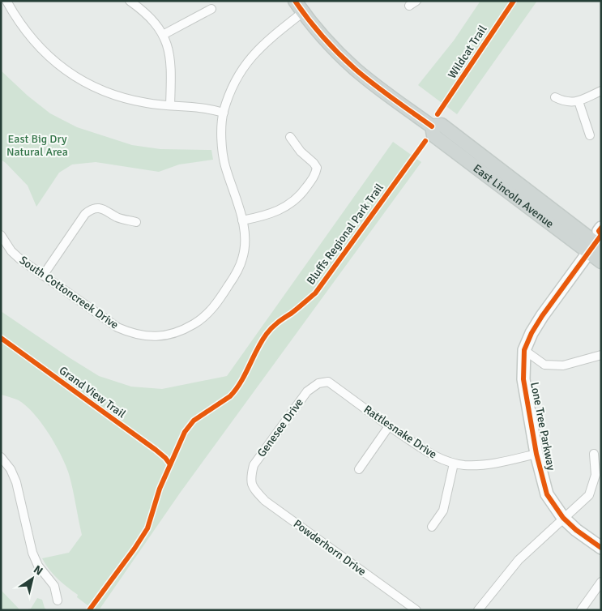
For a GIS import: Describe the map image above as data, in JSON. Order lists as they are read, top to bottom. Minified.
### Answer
{"streets":{"main road":["East Lincoln Avenue"],"street":["South Cottoncreek Drive","Lone Tree Parkway","Genesee Drive","Rattlesnake Drive","Powderhorn Drive"],"cycle path":["Wildcat Trail","Bluffs Regional Park Trail","Grand View Trail"]},"crossings":[["East Lincoln Avenue","South Cottoncreek Drive"],["East Lincoln Avenue","Lone Tree Parkway"],["Lone Tree Parkway","Rattlesnake Drive"],["Genesee Drive","Rattlesnake Drive"],["Genesee Drive","Powderhorn Drive"]],"parks":["East Big Dry Natural Area"],"north":"top right"}
